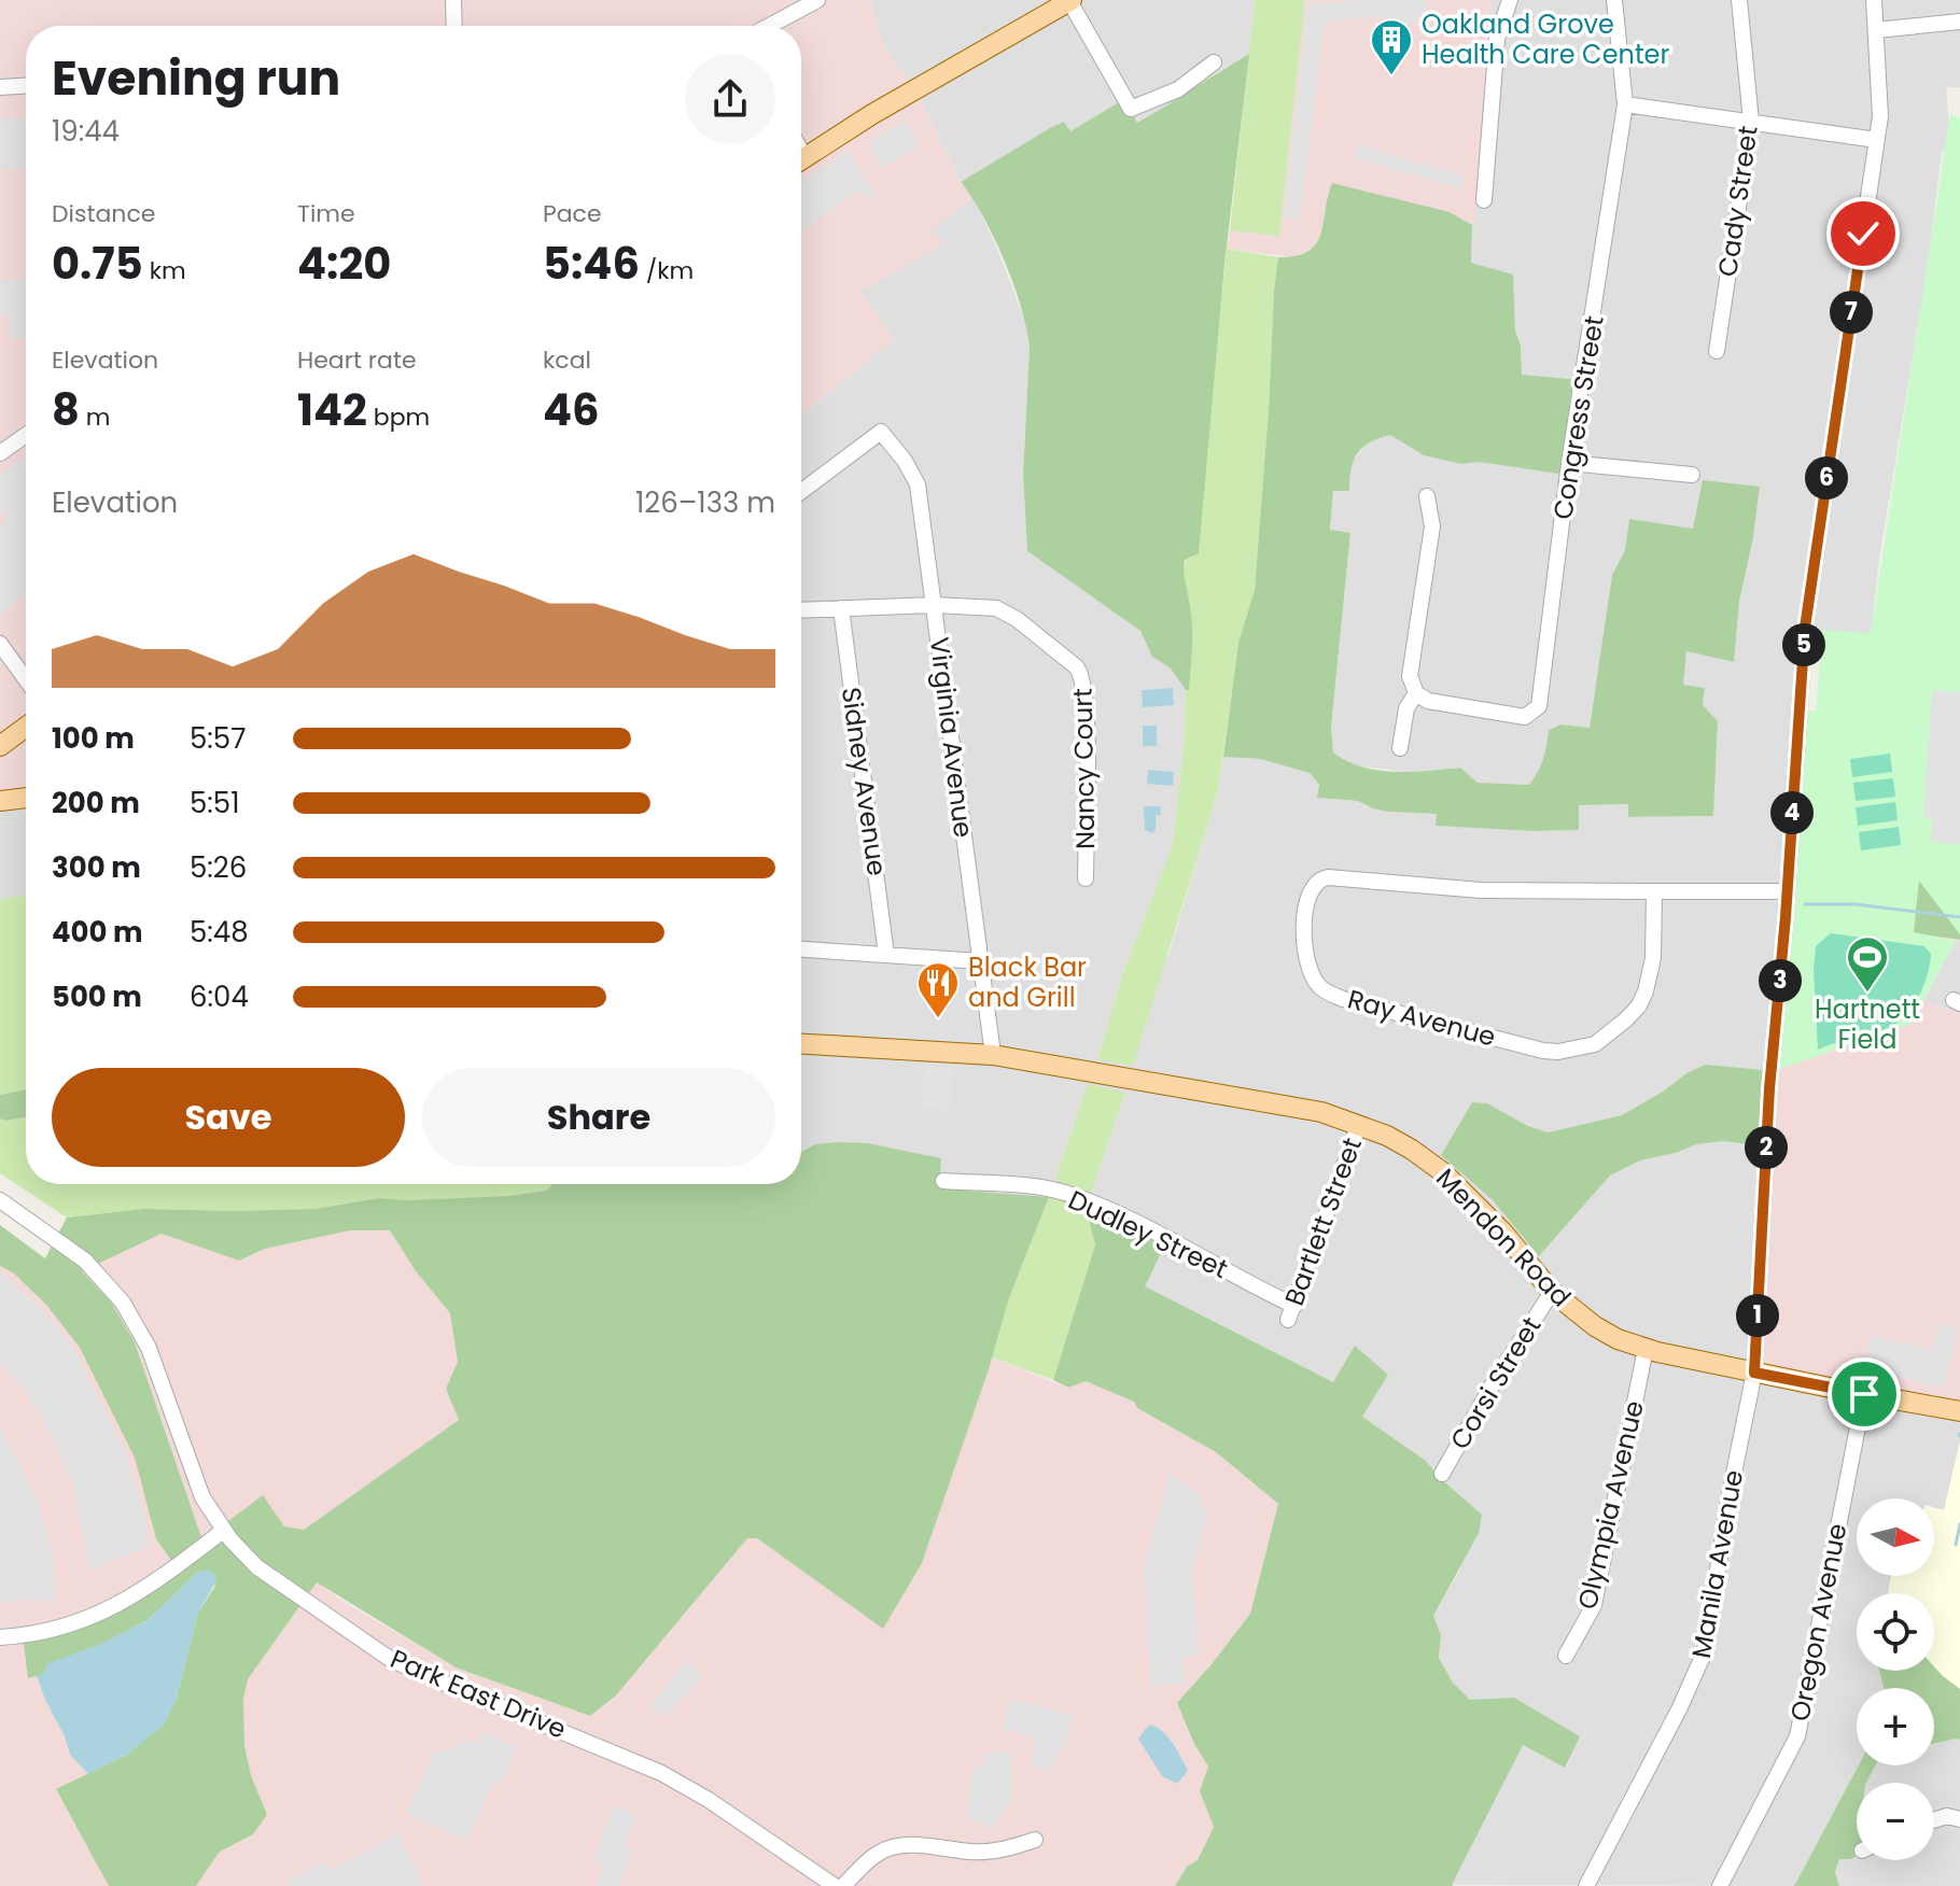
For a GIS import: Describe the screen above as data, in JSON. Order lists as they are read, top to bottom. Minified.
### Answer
{"streets":{"main road":["Mendon Road"],"street":["Cady Street","Congress Street","Virginia Avenue","Nancy Court","Sidney Avenue","Ray Avenue","Bartlett Street","Dudley Street","Corsi Street","Olympia Avenue","Manila Avenue","Oregon Avenue","Park East Drive"]},"crossings":[["Virginia Avenue","Nancy Court"],["Virginia Avenue","Mendon Road"],["Ray Avenue","Manila Avenue"],["Bartlett Street","Dudley Street"],["Bartlett Street","Mendon Road"],["Mendon Road","Corsi Street"],["Mendon Road","Olympia Avenue"],["Mendon Road","Manila Avenue"],["Mendon Road","Oregon Avenue"]],"places":{"building":["Oakland Grove Health Care Center"],"sports":["Hartnett Field"],"restaurant":["Black Bar and Grill"]},"north":"right","page":{"heading":["Evening run","19:44"],"stats":[["Distance","0.75 km"],["Time","4:20"],["Pace","5:46 /km"],["Elevation","8 m"],["Heart rate","142 bpm"],["kcal","46"]],"pins":["7","6","5","4","3","2","1"],"chart":["Elevation","126–133 m"],"list":[{"name":"100 m","note":"5:57"},{"name":"200 m","note":"5:51"},{"name":"300 m","note":"5:26"},{"name":"400 m","note":"5:48"},{"name":"500 m","note":"6:04"}],"buttons":["Save","Share"],"map_buttons":["+","−"]}}
